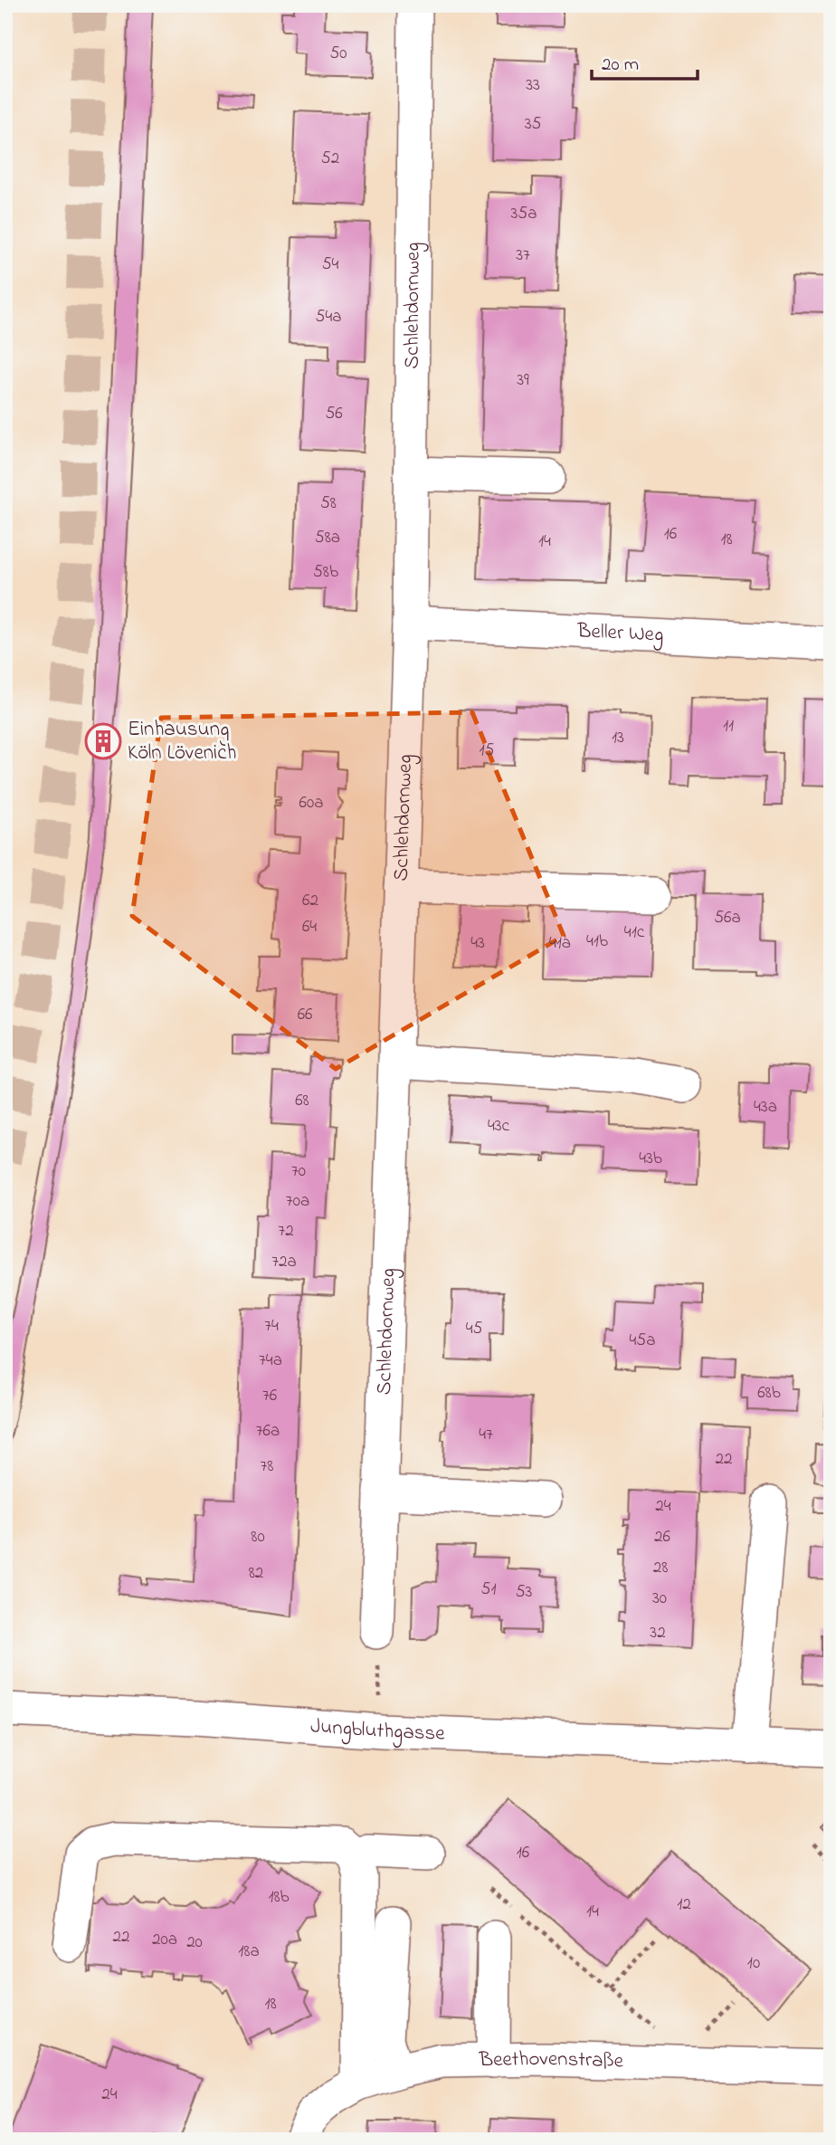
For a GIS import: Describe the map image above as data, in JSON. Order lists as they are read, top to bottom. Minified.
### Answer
{"streets":{"street":["Schlehdornweg","Beller Weg","Jungbluthgasse","Beethovenstraße"]},"crossings":[["Schlehdornweg","Beller Weg"]],"places":{"building":["Einhausung Köln Lövenich"]},"house_numbers":["50","33","35","52","35a","37","54","54a","39","56","58","16","58a","18","14","58b","11","13","15","60a","62","56a","64","41c","41b","43","41a","66","68","43a","43c","43b","70","70a","72","72a","74","45","45a","74a","68b","76","76a","47","22","78","24","80","26","28","82","51","53","30","32","16","18b","12","14","22","20a","20","18a","10","18","24"],"scale_bar":"20 m"}
